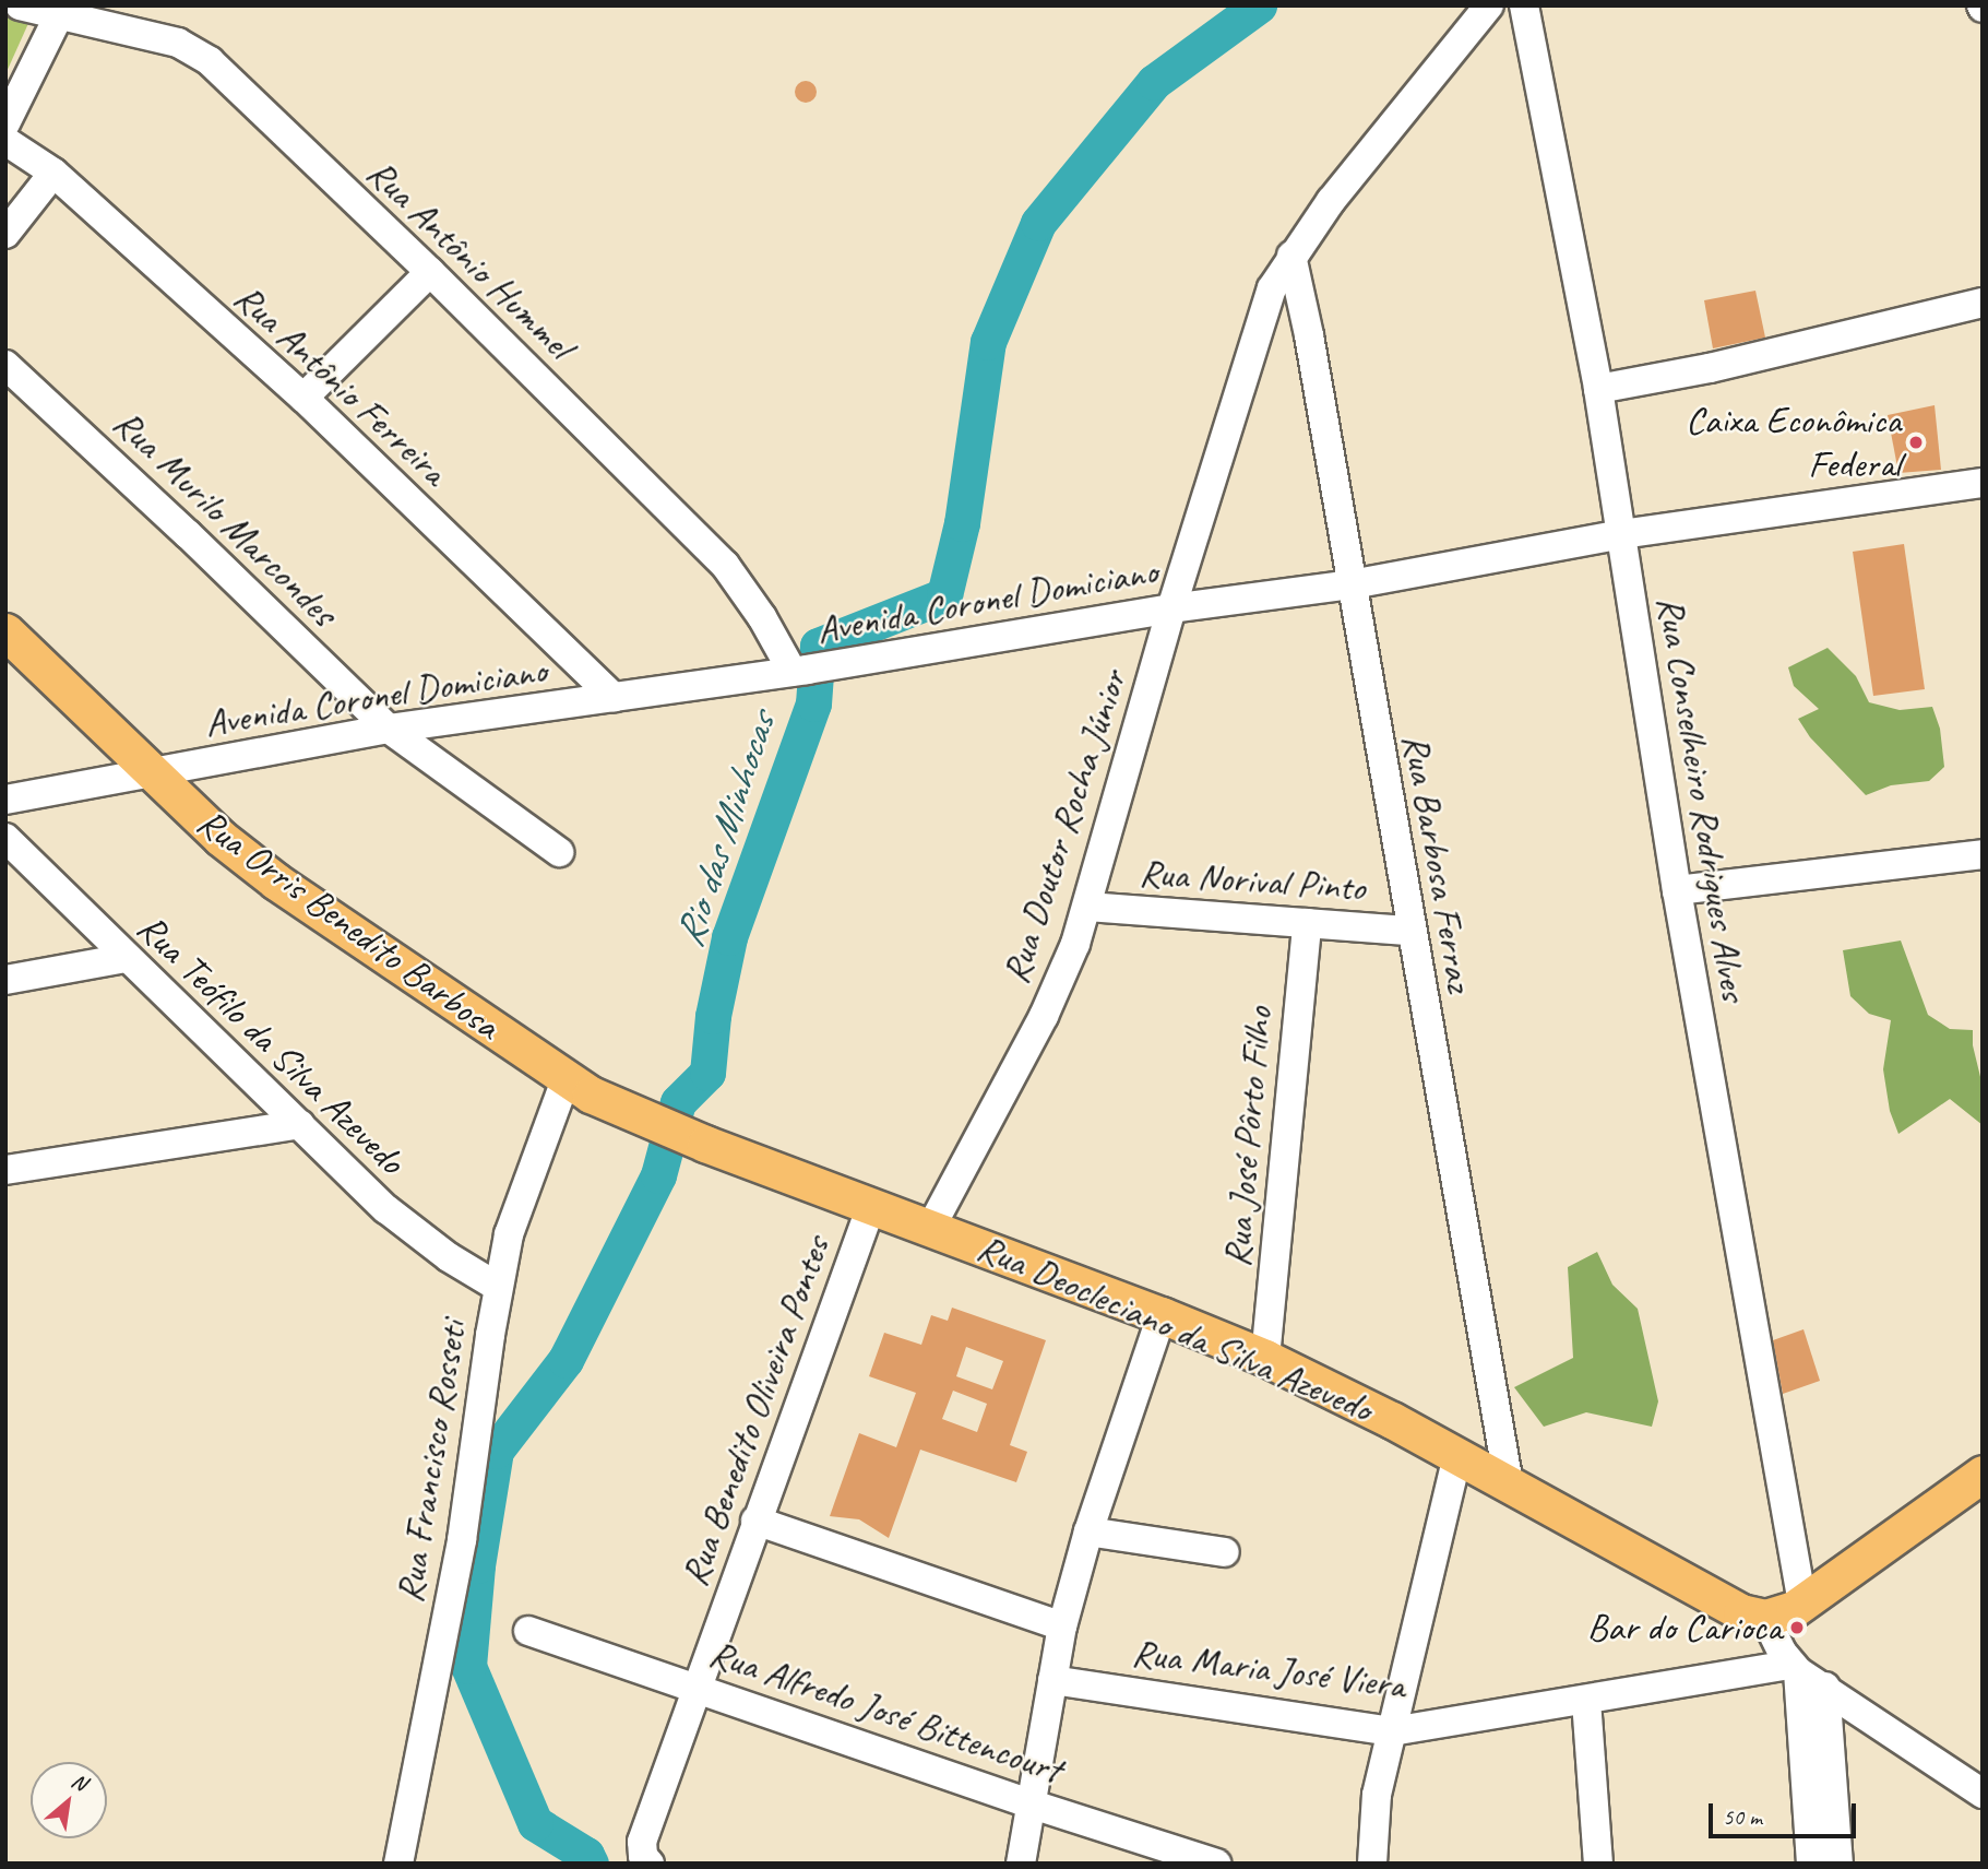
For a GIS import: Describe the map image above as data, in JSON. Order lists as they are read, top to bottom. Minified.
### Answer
{"streets":{"main road":["Rua Orris Benedito Barbosa","Rua Deocleciano da Silva Azevedo"],"street":["Rua Antônio Hummel","Rua Antônio Ferreira","Rua Murilo Marcondes","Avenida Coronel Domiciano","Rua Conselheiro Rodrigues Alves","Rua Doutor Rocha Júnior","Rua Barbosa Ferraz","Rua Norival Pinto","Rua Teófilo da Silva Azevedo","Rua José Pôrto Filho","Rua Benedito Oliveira Pontes","Rua Francisco Rosseti","Rua Maria José Viera","Rua Alfredo José Bittencourt"]},"crossings":[["Rua Antônio Hummel","Avenida Coronel Domiciano"],["Rua Antônio Ferreira","Avenida Coronel Domiciano"],["Rua Murilo Marcondes","Avenida Coronel Domiciano"],["Avenida Coronel Domiciano","Rua Conselheiro Rodrigues Alves"],["Avenida Coronel Domiciano","Rua Doutor Rocha Júnior"],["Avenida Coronel Domiciano","Rua Barbosa Ferraz"],["Avenida Coronel Domiciano","Rua Orris Benedito Barbosa"],["Rua Doutor Rocha Júnior","Rua Barbosa Ferraz"],["Rua Doutor Rocha Júnior","Rua Norival Pinto"],["Rua Doutor Rocha Júnior","Rua Deocleciano da Silva Azevedo"],["Rua Barbosa Ferraz","Rua Norival Pinto"],["Rua Barbosa Ferraz","Rua Deocleciano da Silva Azevedo"],["Rua Norival Pinto","Rua José Pôrto Filho"],["Rua Orris Benedito Barbosa","Rua Deocleciano da Silva Azevedo"],["Rua Orris Benedito Barbosa","Rua Francisco Rosseti"],["Rua Teófilo da Silva Azevedo","Rua Francisco Rosseti"],["Rua José Pôrto Filho","Rua Deocleciano da Silva Azevedo"],["Rua Deocleciano da Silva Azevedo","Rua Benedito Oliveira Pontes"],["Rua Deocleciano da Silva Azevedo","Rua Francisco Rosseti"],["Rua Benedito Oliveira Pontes","Rua Alfredo José Bittencourt"]],"water":["Rio das Minhocas"],"places":["Caixa Econômica Federal","Bar do Carioca"],"scale_bar":"50 m","north":"top right"}
